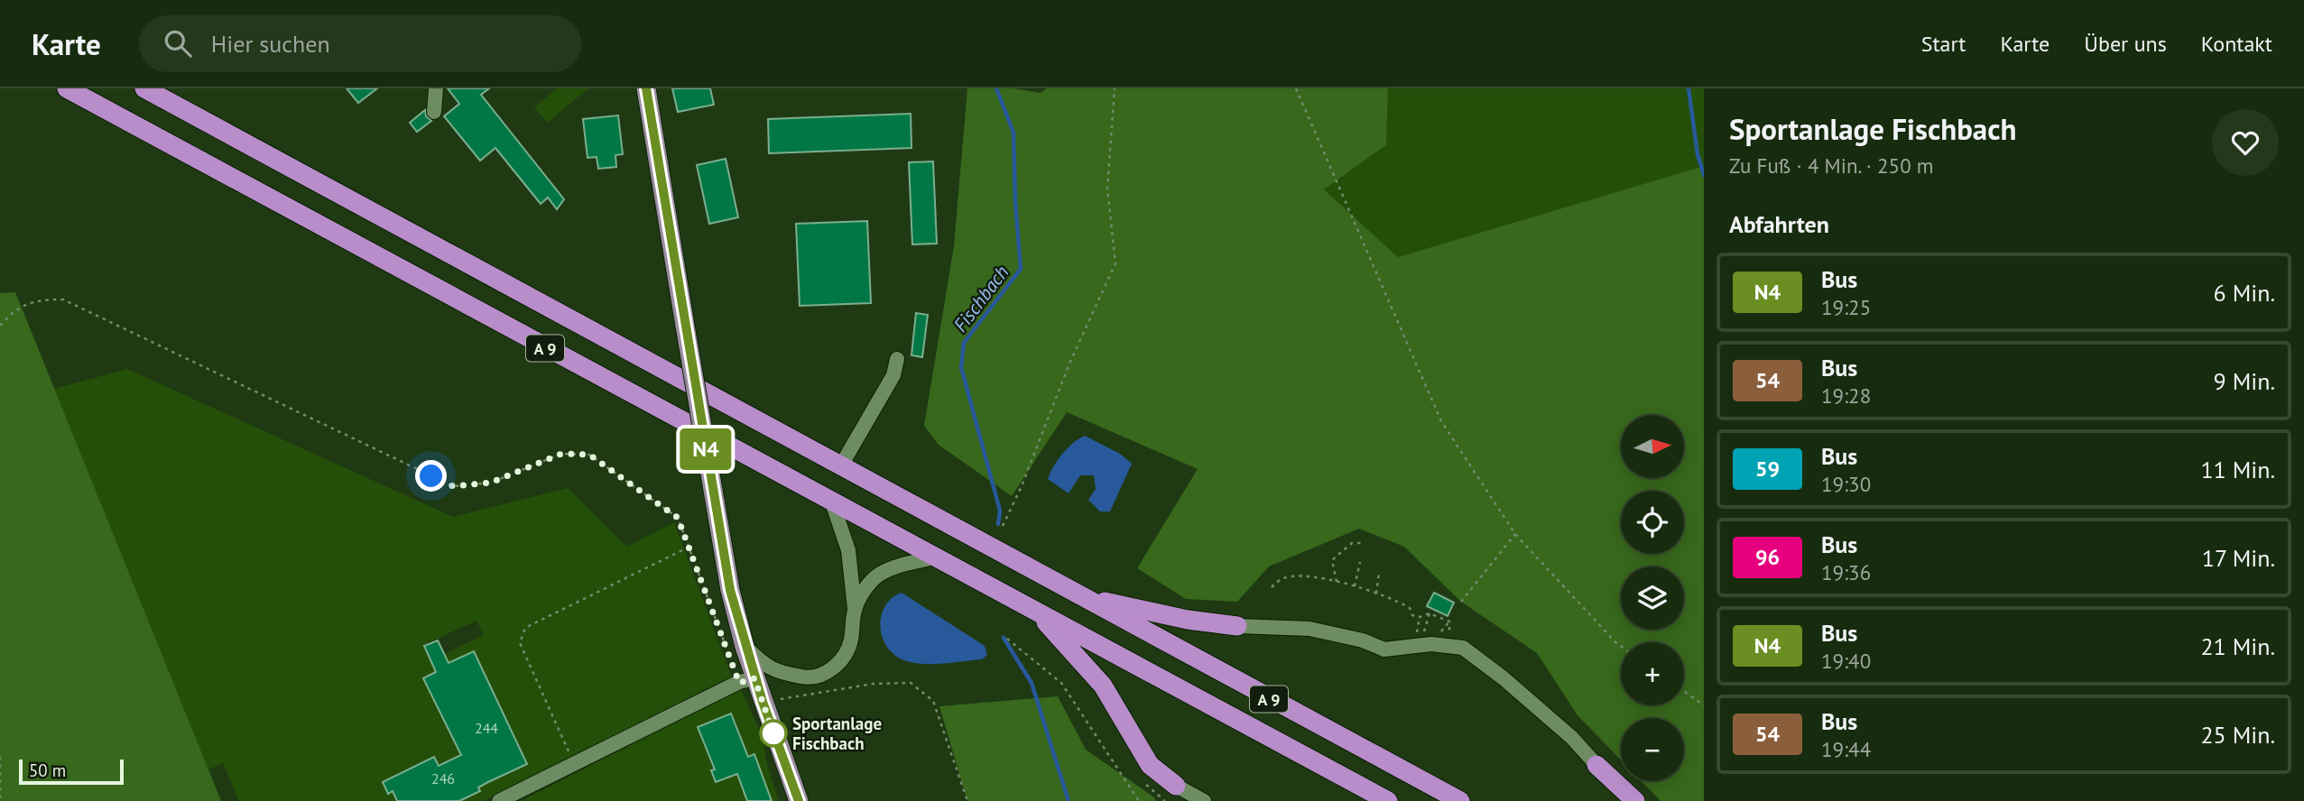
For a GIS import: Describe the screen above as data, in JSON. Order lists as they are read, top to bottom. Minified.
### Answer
{"streets":{"highway":["A 9"]},"water":["Fischbach"],"places":["Sportanlage Fischbach"],"lines":["bus line N4"],"house_numbers":["244","246"],"scale_bar":"50 m","north":"right","page":{"header":"Karte","search":"Hier suchen","nav":["Start","Karte","Über uns","Kontakt"],"on_map":"N4","heading":[["Sportanlage Fischbach","Zu Fuß · 4 Min. · 250 m"],"Abfahrten"],"list":[{"mark":"N4","name":"Bus","note":"19:25","value":"6 Min."},{"mark":"54","name":"Bus","note":"19:28","value":"9 Min."},{"mark":"59","name":"Bus","note":"19:30","value":"11 Min."},{"mark":"96","name":"Bus","note":"19:36","value":"17 Min."},{"mark":"N4","name":"Bus","note":"19:40","value":"21 Min."},{"mark":"54","name":"Bus","note":"19:44","value":"25 Min."}],"map_buttons":["+","−"],"scale":"50 m"}}
